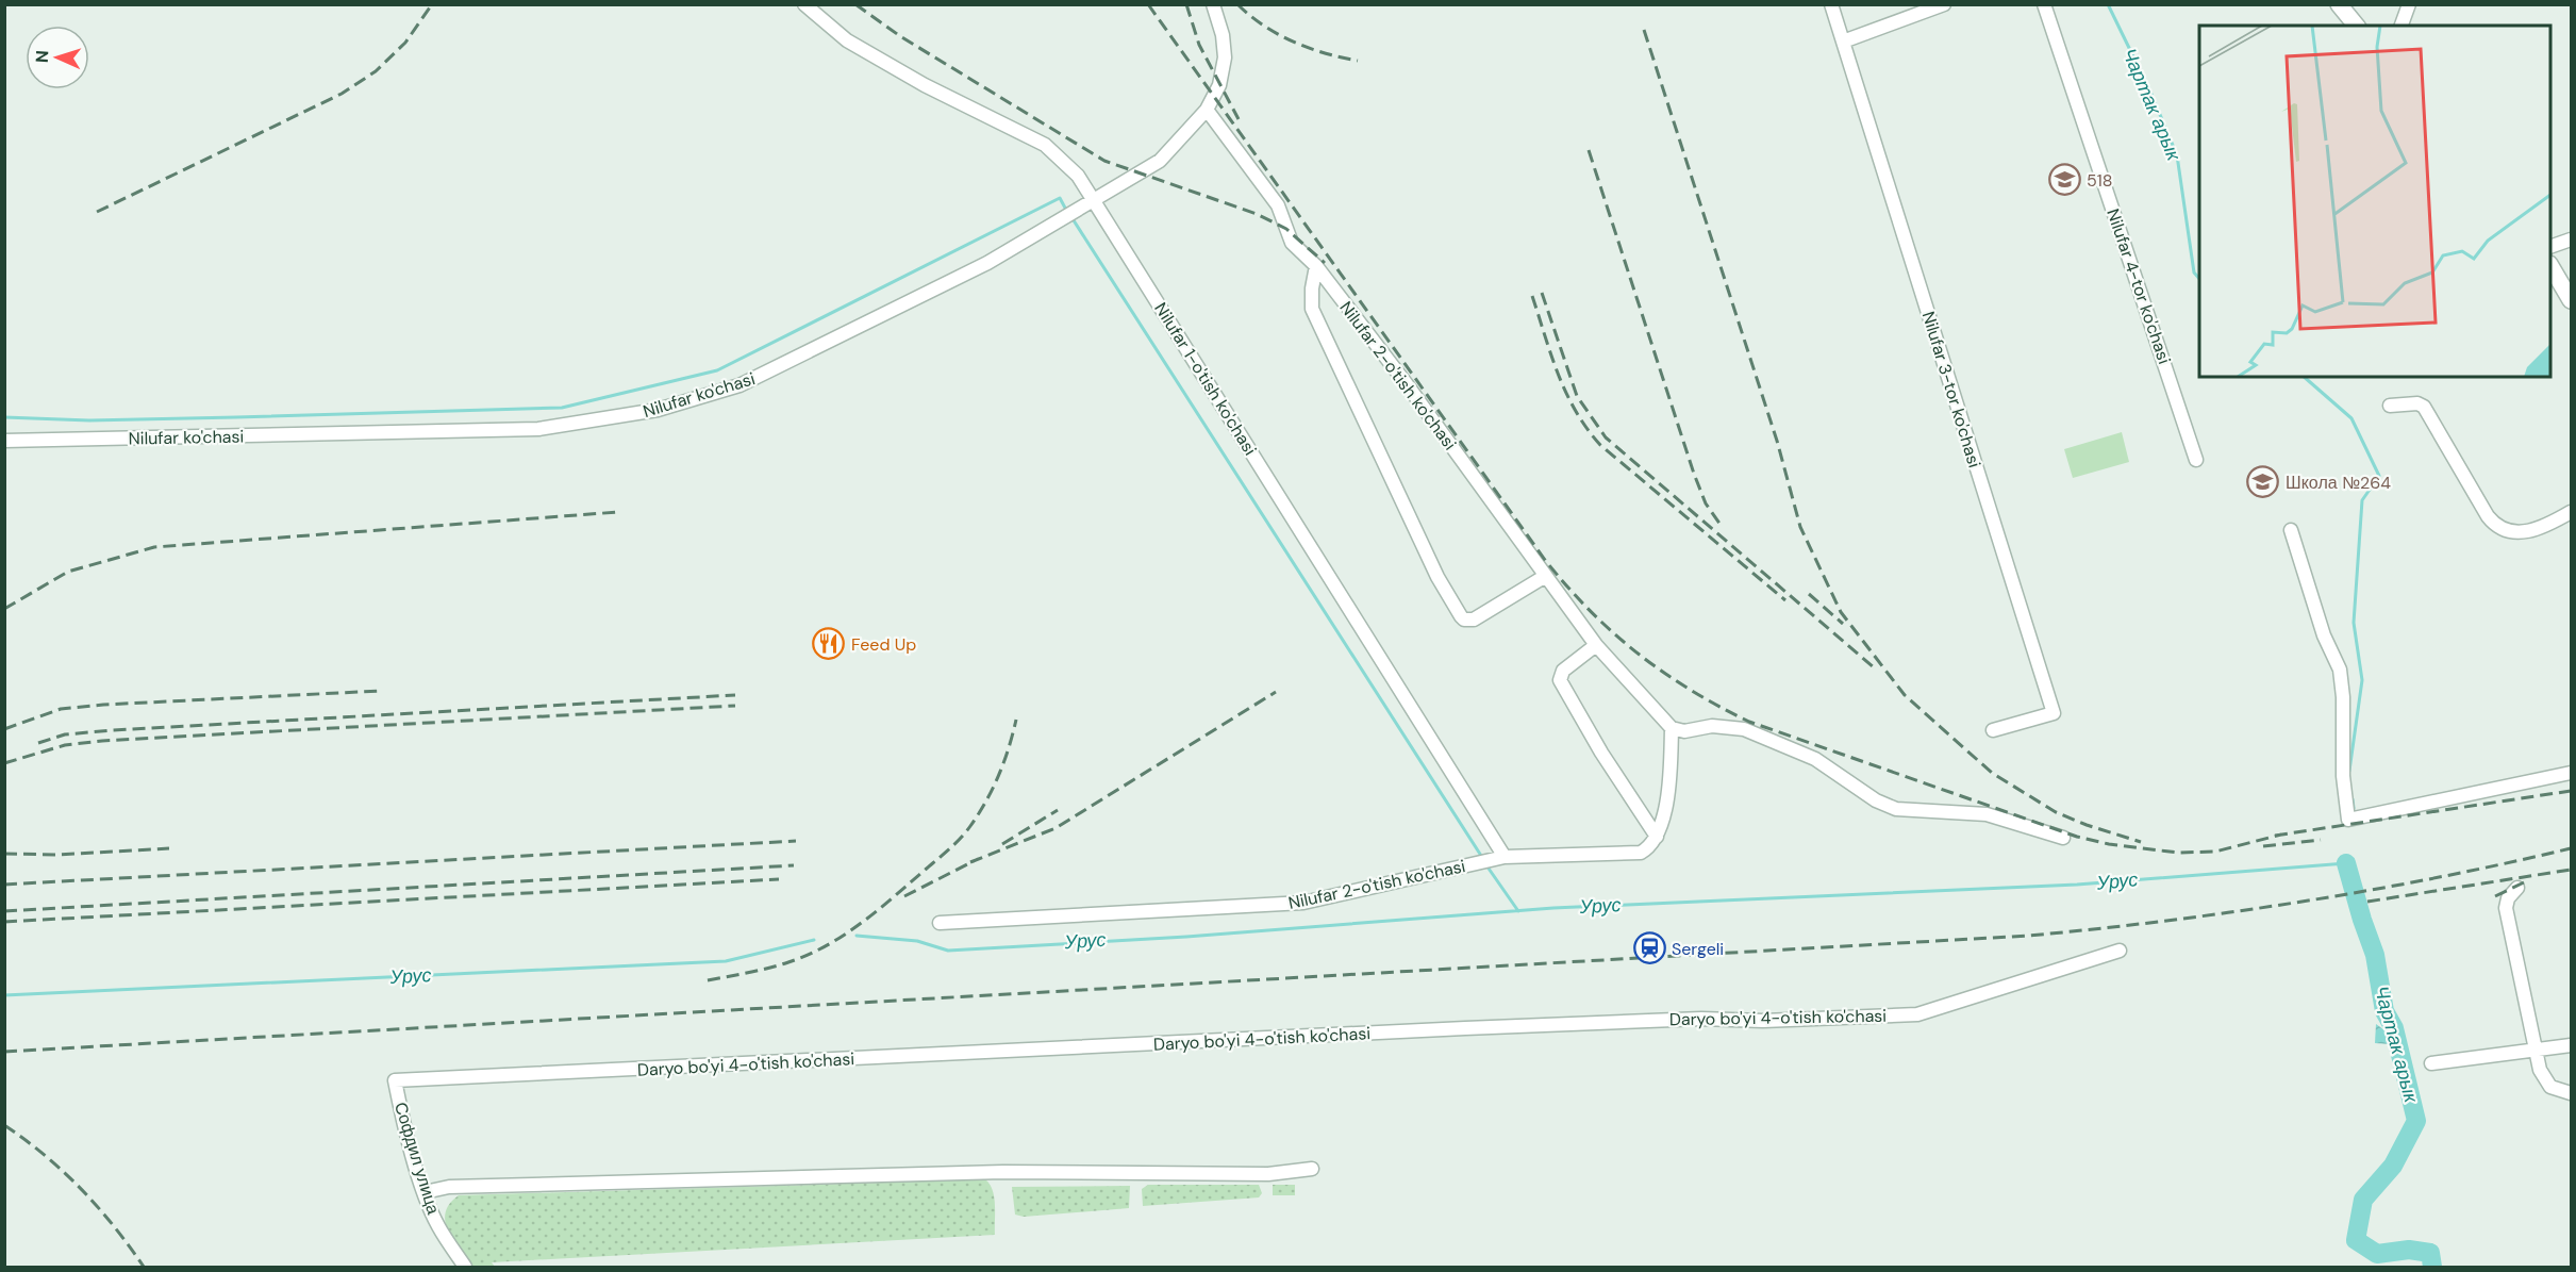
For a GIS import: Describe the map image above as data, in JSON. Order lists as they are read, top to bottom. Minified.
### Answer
{"streets":{"street":["Nilufar 4-tor ko'chasi","Nilufar 2-o'tish ko'chasi","Nilufar 1-o'tish ko'chasi","Nilufar 3-tor ko'chasi","Nilufar ko'chasi","Daryo bo'yi 4-o'tish ko'chasi","Софдил улица"]},"crossings":[["Nilufar 2-o'tish ko'chasi","Nilufar 1-o'tish ko'chasi"],["Nilufar 2-o'tish ko'chasi","Nilufar ko'chasi"],["Nilufar 1-o'tish ko'chasi","Nilufar ko'chasi"],["Daryo bo'yi 4-o'tish ko'chasi","Софдил улица"]],"water":["Чартак арык","Урус"],"places":{"school or university":["518","Школа №264"],"restaurant":["Feed Up"],"station":["Sergeli"]},"north":"left"}
